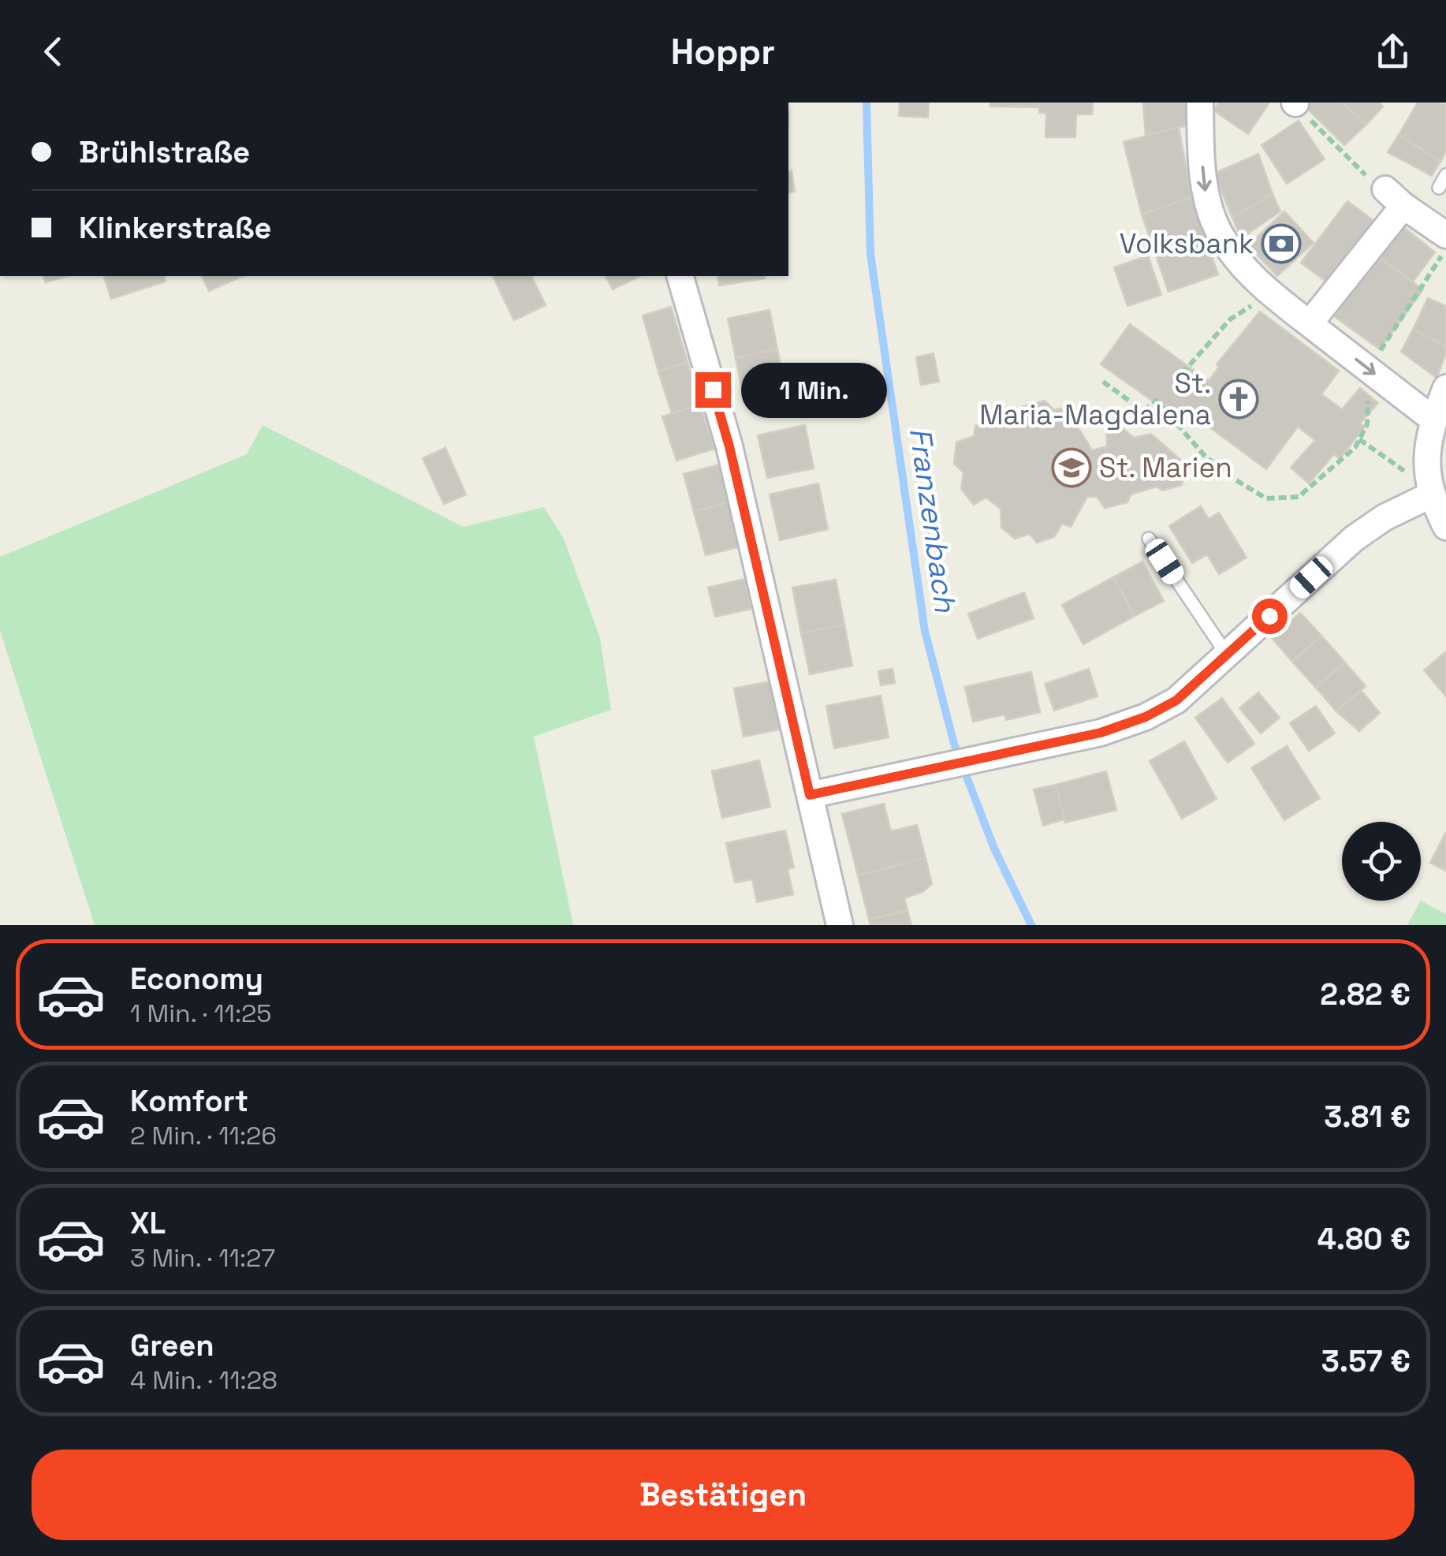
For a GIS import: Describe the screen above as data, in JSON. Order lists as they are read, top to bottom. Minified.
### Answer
{"water":["Franzenbach"],"places":{"bank":["Volksbank"],"church":["St. Maria-Magdalena"],"school or university":["St. Marien"]},"page":{"header":"Hoppr","banner":["Brühlstraße","Klinkerstraße"],"bubble":"1 Min.","list":[{"name":"Economy","note":"1 Min. · 11:25","value":"2.82 €"},{"name":"Komfort","note":"2 Min. · 11:26","value":"3.81 €"},{"name":"XL","note":"3 Min. · 11:27","value":"4.80 €"},{"name":"Green","note":"4 Min. · 11:28","value":"3.57 €"}],"buttons":"Bestätigen"}}
